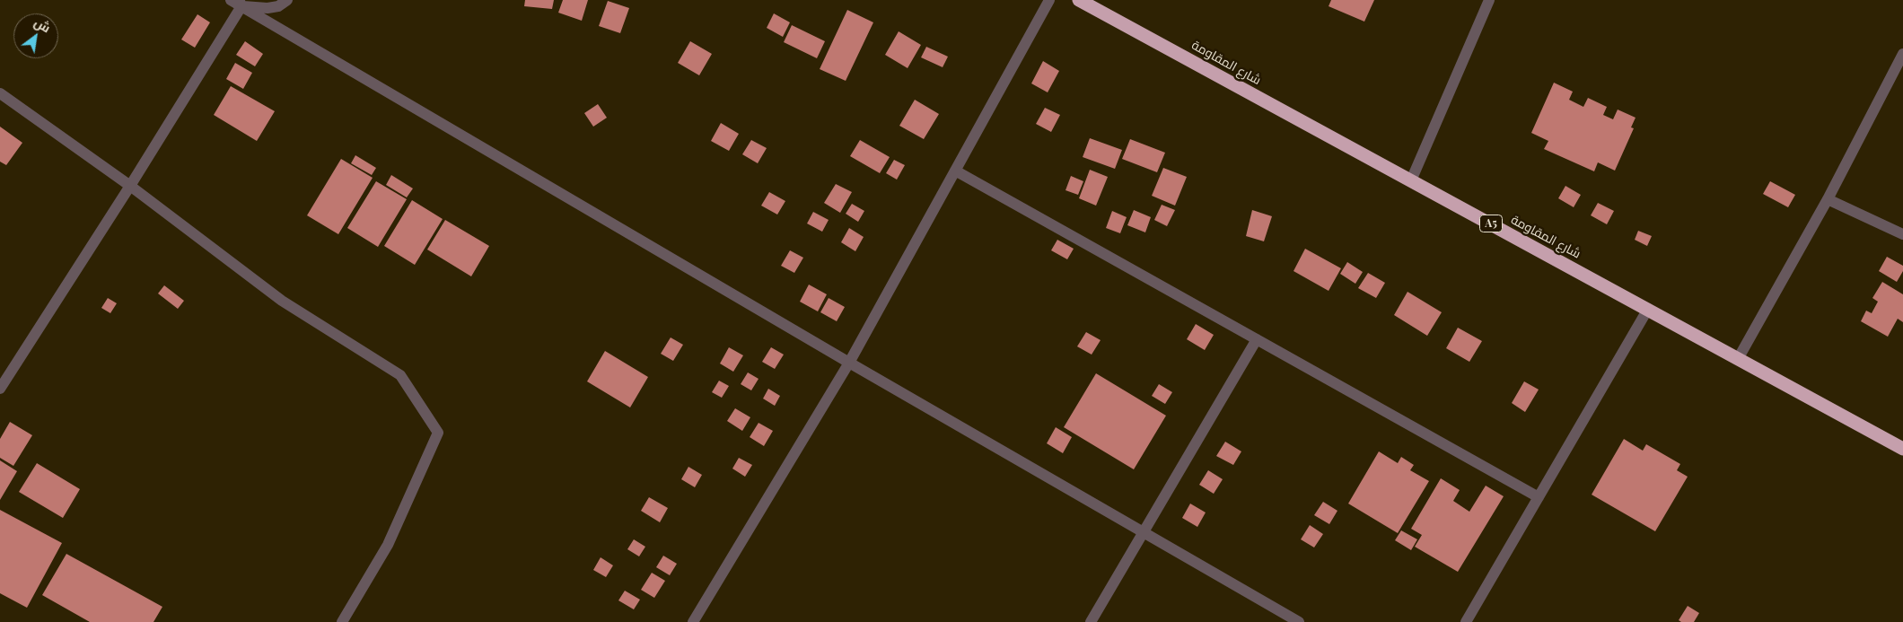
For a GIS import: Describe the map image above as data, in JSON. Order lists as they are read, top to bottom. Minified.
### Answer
{"streets":{"highway":["شارع المقاومة","A5"]},"north":"top right"}
